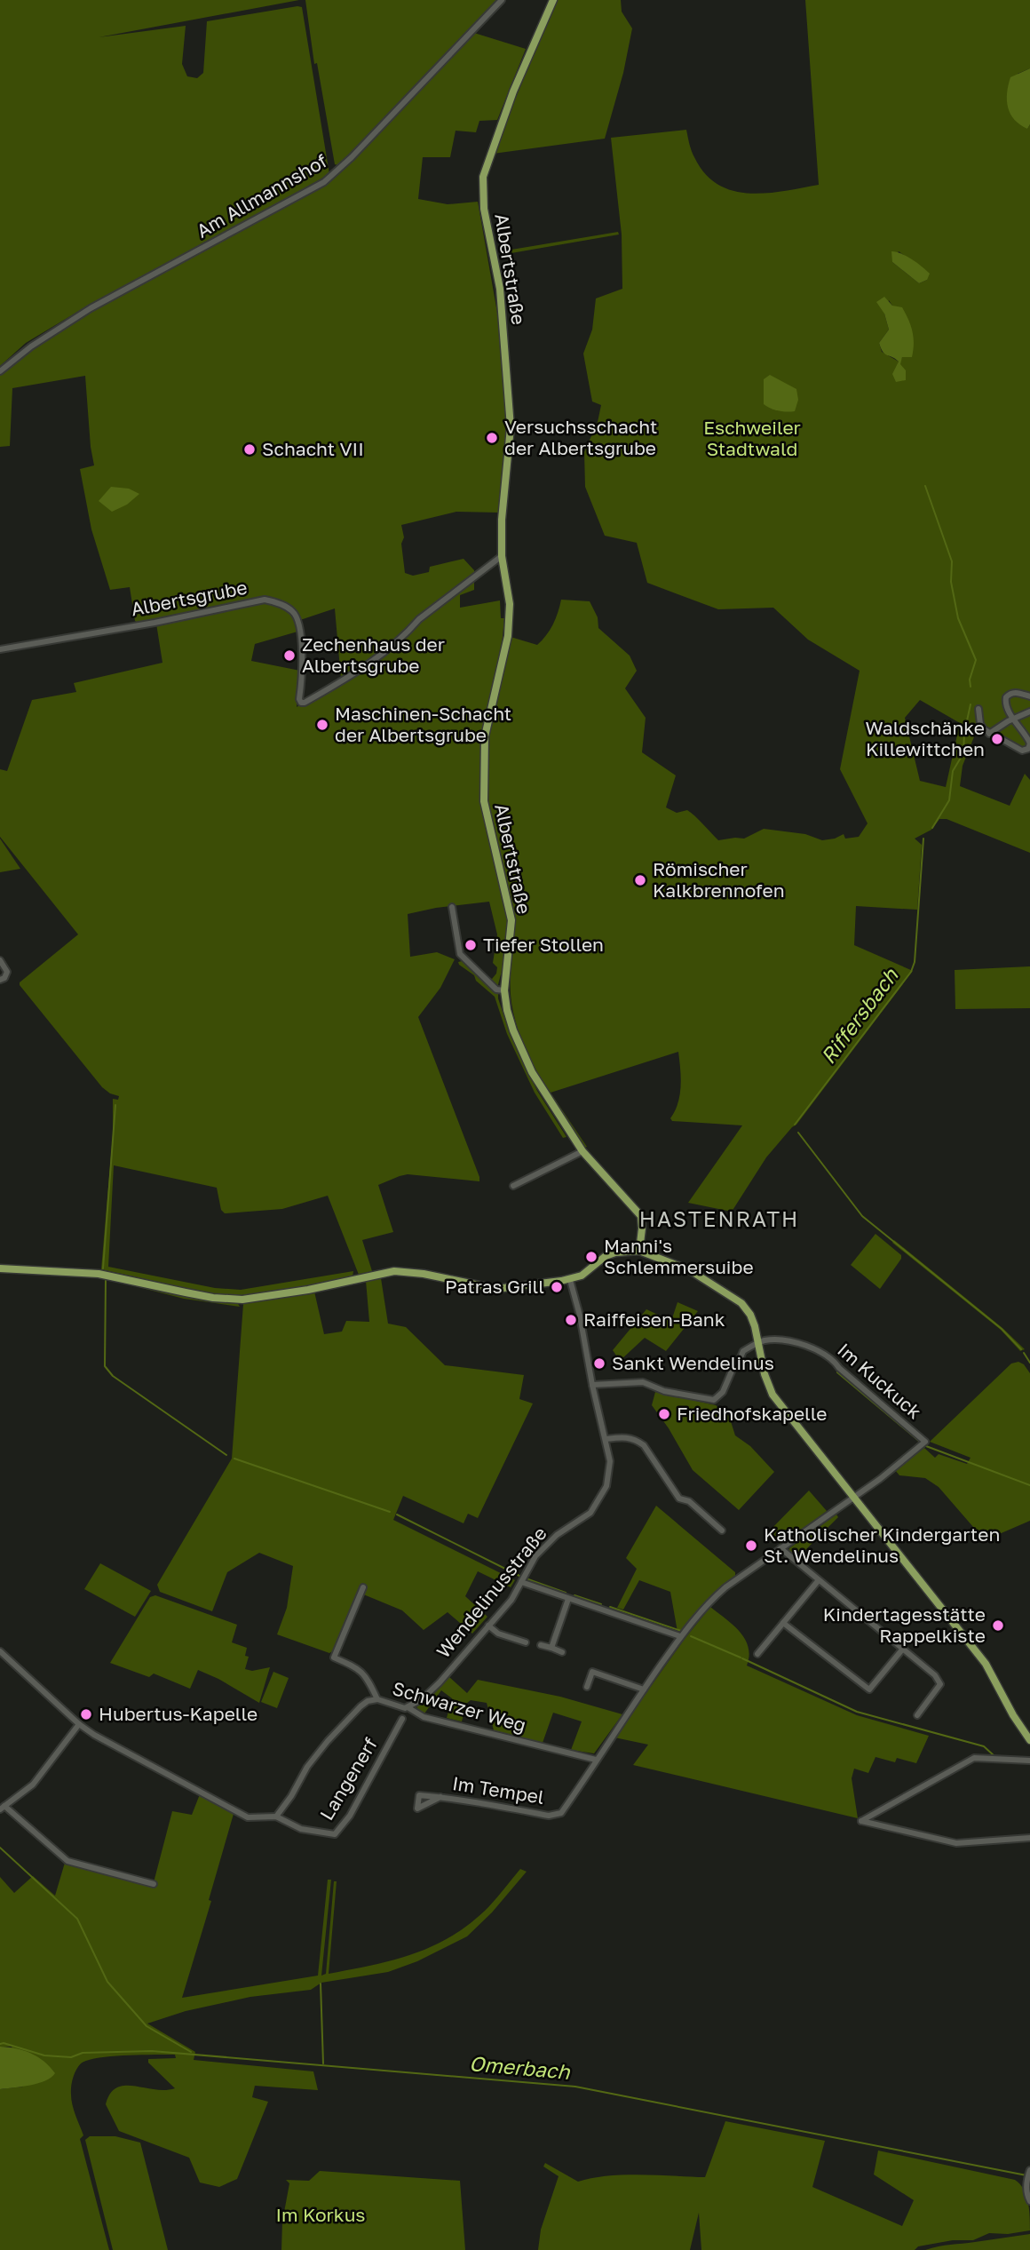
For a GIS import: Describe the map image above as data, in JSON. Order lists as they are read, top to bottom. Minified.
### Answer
{"streets":{"main road":["Albertstraße"],"street":["Am Allmannshof","Albertsgrube","Im Kuckuck","Wendelinusstraße","Schwarzer Weg","Langenerf","Im Tempel"]},"crossings":[["Albertstraße","Albertsgrube"],["Wendelinusstraße","Schwarzer Weg"],["Schwarzer Weg","Im Tempel"]],"districts":["HASTENRATH"],"water":["Riffersbach","Omerbach"],"parks":["Eschweiler Stadtwald","Im Korkus"],"places":["Versuchsschacht der Albertsgrube","Schacht VII","Zechenhaus der Albertsgrube","Maschinen-Schacht der Albertsgrube","Waldschänke Killewittchen","Römischer Kalkbrennofen","Tiefer Stollen","Manni's Schlemmersuibe","Patras Grill","Raiffeisen-Bank","Sankt Wendelinus","Friedhofskapelle","Katholischer Kindergarten St. Wendelinus","Kindertagesstätte Rappelkiste","Hubertus-Kapelle"]}
